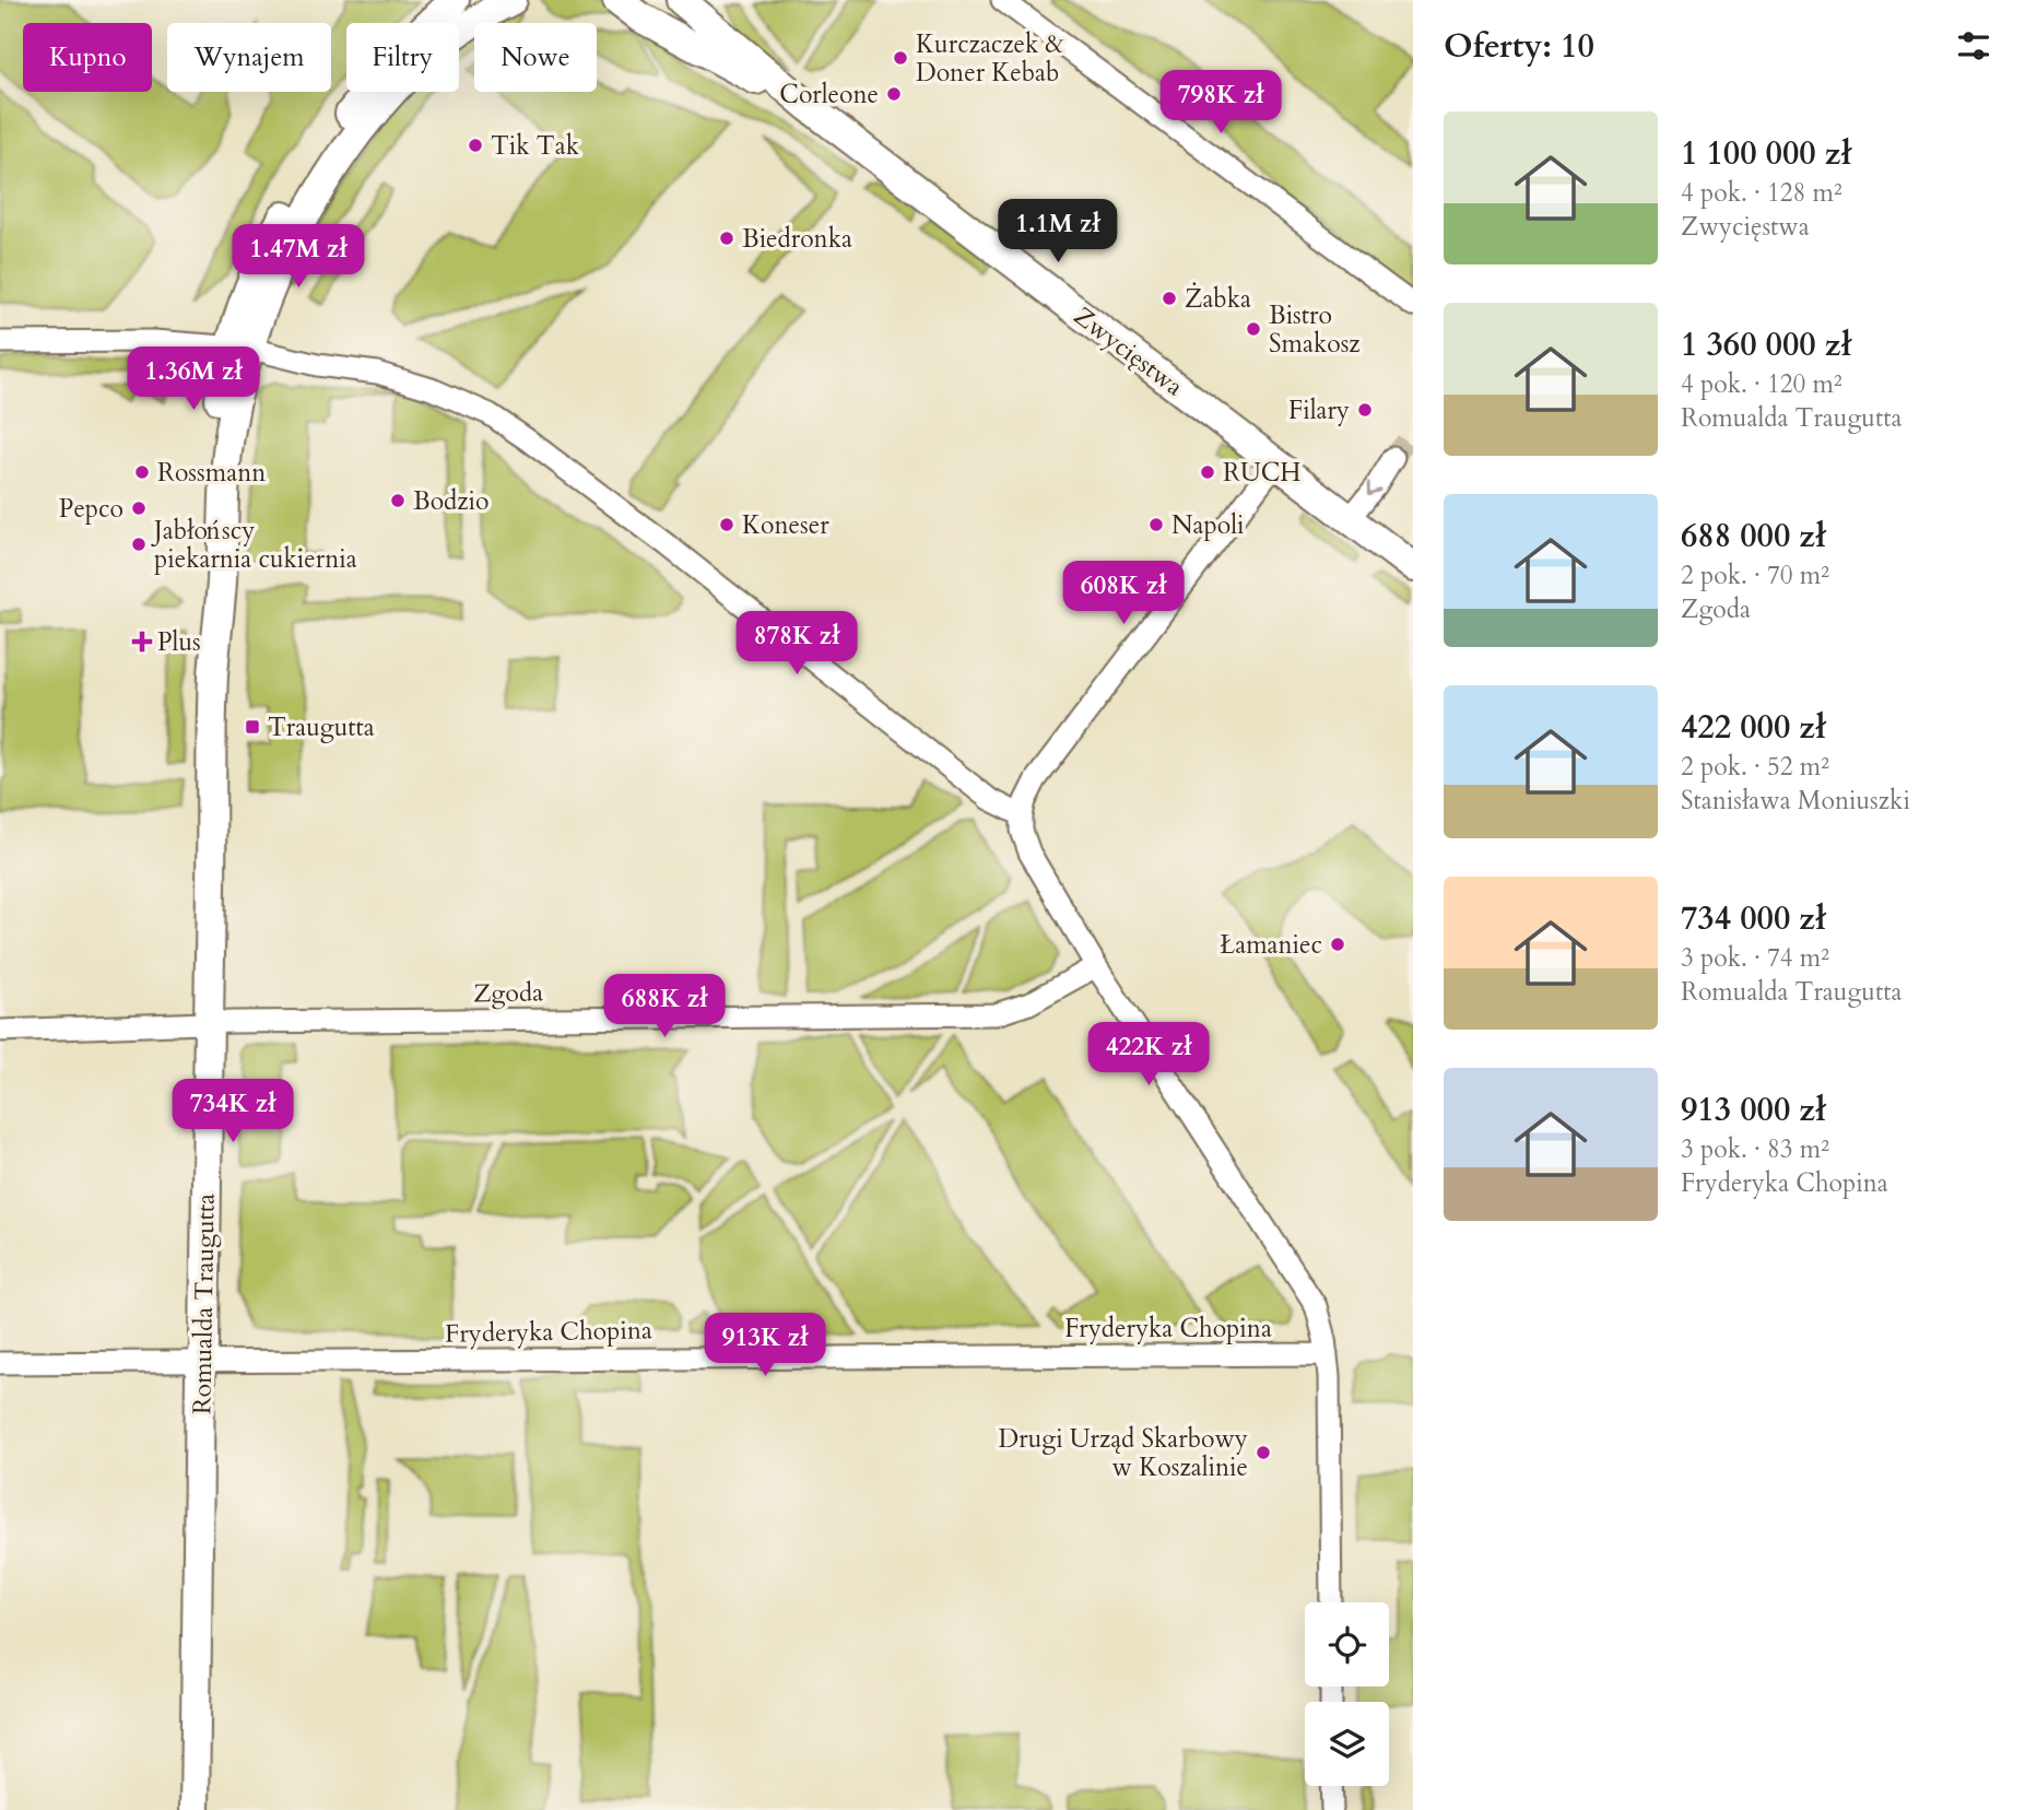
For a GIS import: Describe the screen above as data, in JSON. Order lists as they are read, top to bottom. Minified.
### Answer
{"streets":{"main road":["Zwycięstwa","Romualda Traugutta"],"street":["Zgoda","Fryderyka Chopina"]},"crossings":[["Zgoda","Romualda Traugutta"],["Romualda Traugutta","Fryderyka Chopina"]],"places":{"other":["Kurczaczek & Doner Kebab","Corleone","Tik Tak","Biedronka","Żabka","Bistro Smakosz","Filary","Rossmann","RUCH","Bodzio","Pepco","Koneser","Napoli","Jabłońscy piekarnia cukiernia","Łamaniec","Drugi Urząd Skarbowy w Koszalinie"],"health":["Plus"],"transit":["Traugutta"]},"page":{"heading":"Oferty: 10","chip":["Kupno","Wynajem","Filtry","Nowe"],"price":["798K zł","1.1M zł","1.47M zł","1.36M zł","608K zł","878K zł","688K zł","422K zł","734K zł","913K zł"],"list":[{"name":"1 100 000 zł","note":"4 pok. · 128 m² · Zwycięstwa"},{"name":"1 360 000 zł","note":"4 pok. · 120 m² · Romualda Traugutta"},{"name":"688 000 zł","note":"2 pok. · 70 m² · Zgoda"},{"name":"422 000 zł","note":"2 pok. · 52 m² · Stanisława Moniuszki"},{"name":"734 000 zł","note":"3 pok. · 74 m² · Romualda Traugutta"},{"name":"913 000 zł","note":"3 pok. · 83 m² · Fryderyka Chopina"}]}}
